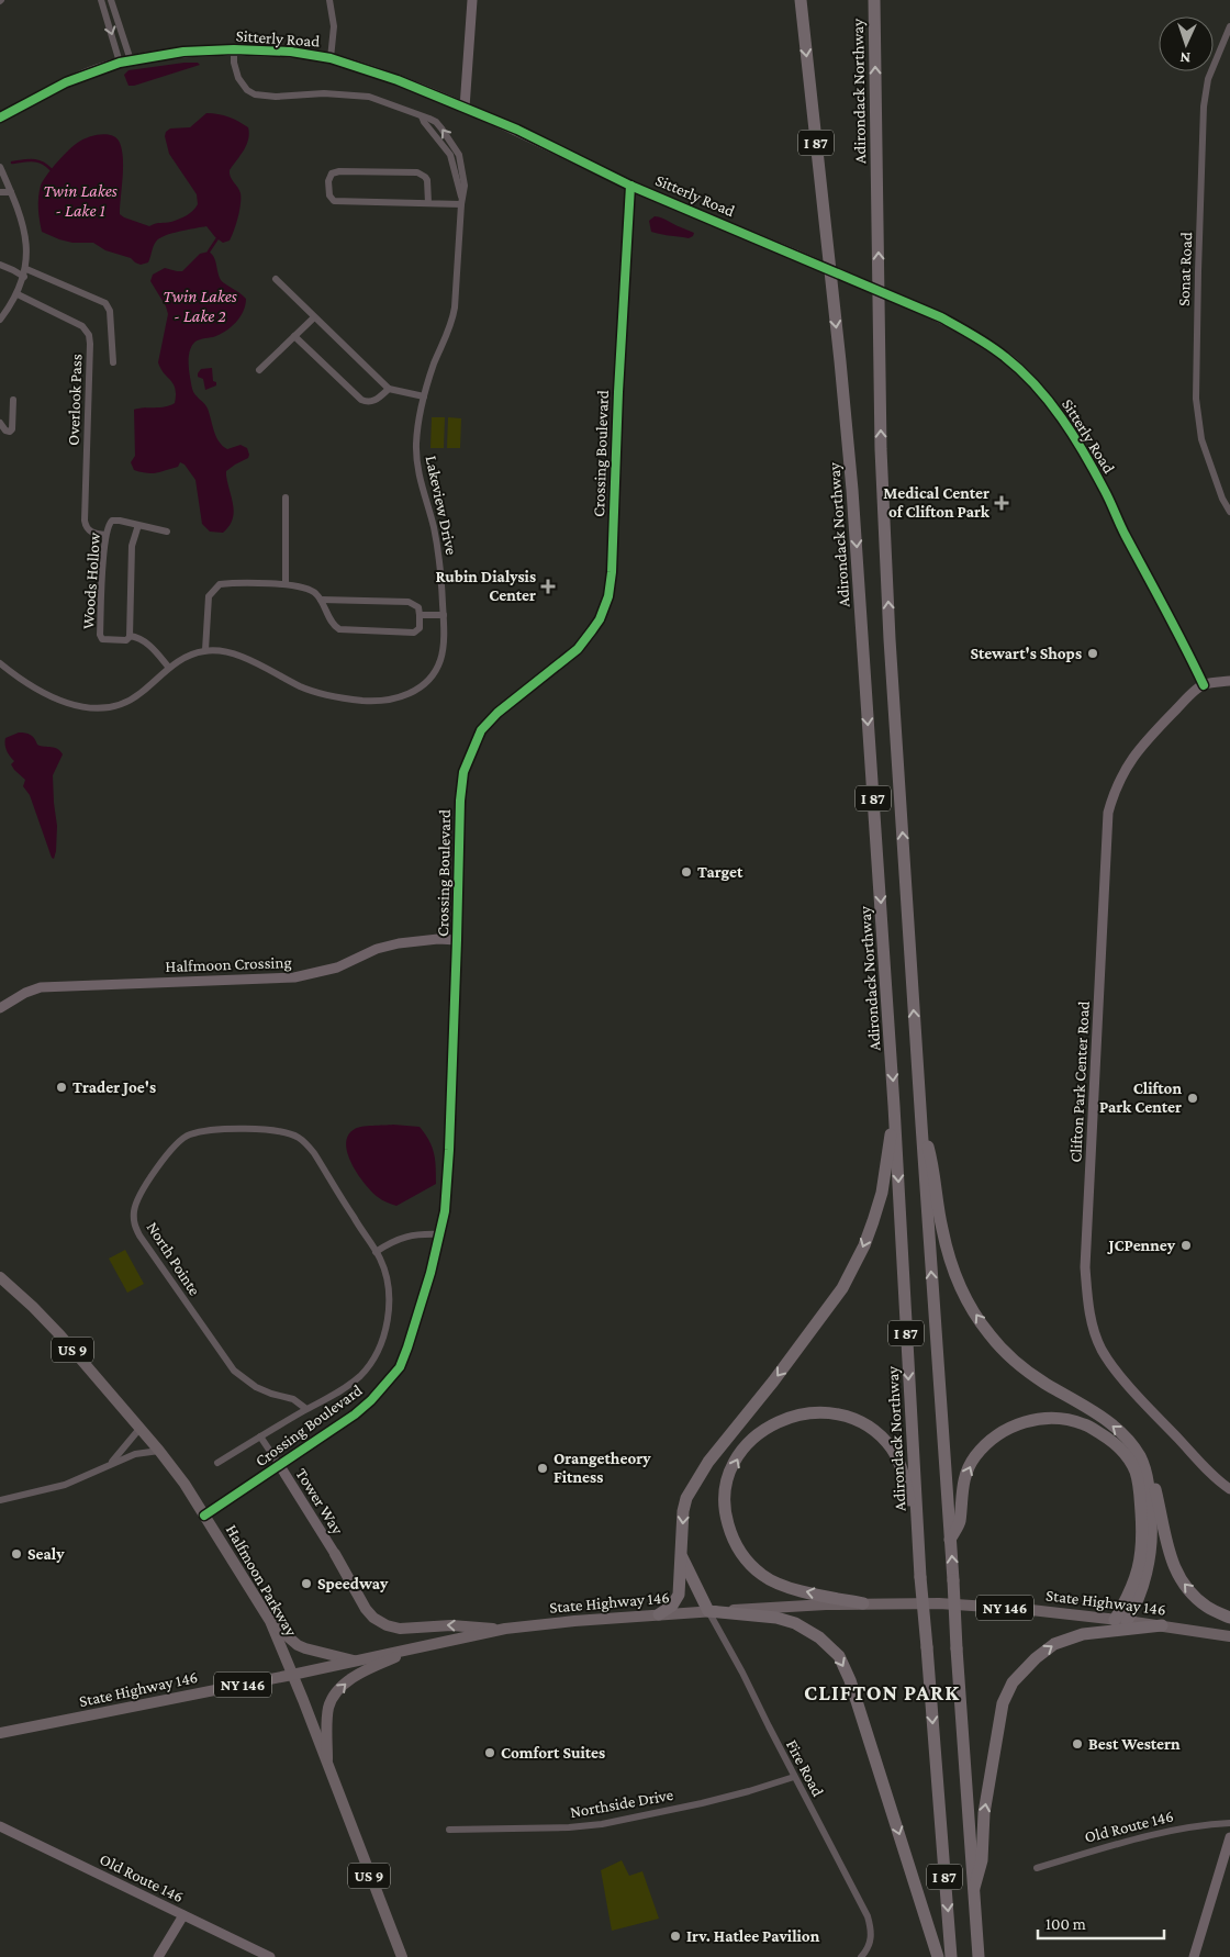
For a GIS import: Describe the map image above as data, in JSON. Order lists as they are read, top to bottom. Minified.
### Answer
{"streets":{"highway":["Adirondack Northway","I 87"],"main road":["US 9","Halfmoon Parkway","State Highway 146","NY 146"],"street":["Sitterly Road","Sonat Road","Overlook Pass","Crossing Boulevard","Lakeview Drive","Woods Hollow","Halfmoon Crossing","Clifton Park Center Road","North Pointe","Tower Way","Fire Road","Northside Drive","Old Route 146"]},"crossings":[["Sitterly Road","Crossing Boulevard"],["Sitterly Road","Lakeview Drive"],["Sitterly Road","Clifton Park Center Road"],["Overlook Pass","Woods Hollow"],["Crossing Boulevard","Halfmoon Crossing"],["Crossing Boulevard","Tower Way"],["Crossing Boulevard","Halfmoon Parkway"],["North Pointe","Tower Way"],["Halfmoon Parkway","State Highway 146"],["State Highway 146","Fire Road"],["Fire Road","Northside Drive"]],"districts":["CLIFTON PARK"],"water":["Twin Lakes - Lake 1","Twin Lakes - Lake 2"],"places":{"health":["Medical Center of Clifton Park","Rubin Dialysis Center"],"other":["Stewart's Shops","Target","Trader Joe's","Clifton Park Center","JCPenney","Orangetheory Fitness","Sealy","Speedway","Best Western","Comfort Suites","Irv. Hatlee Pavilion"]},"scale_bar":"100 m","north":"bottom"}
